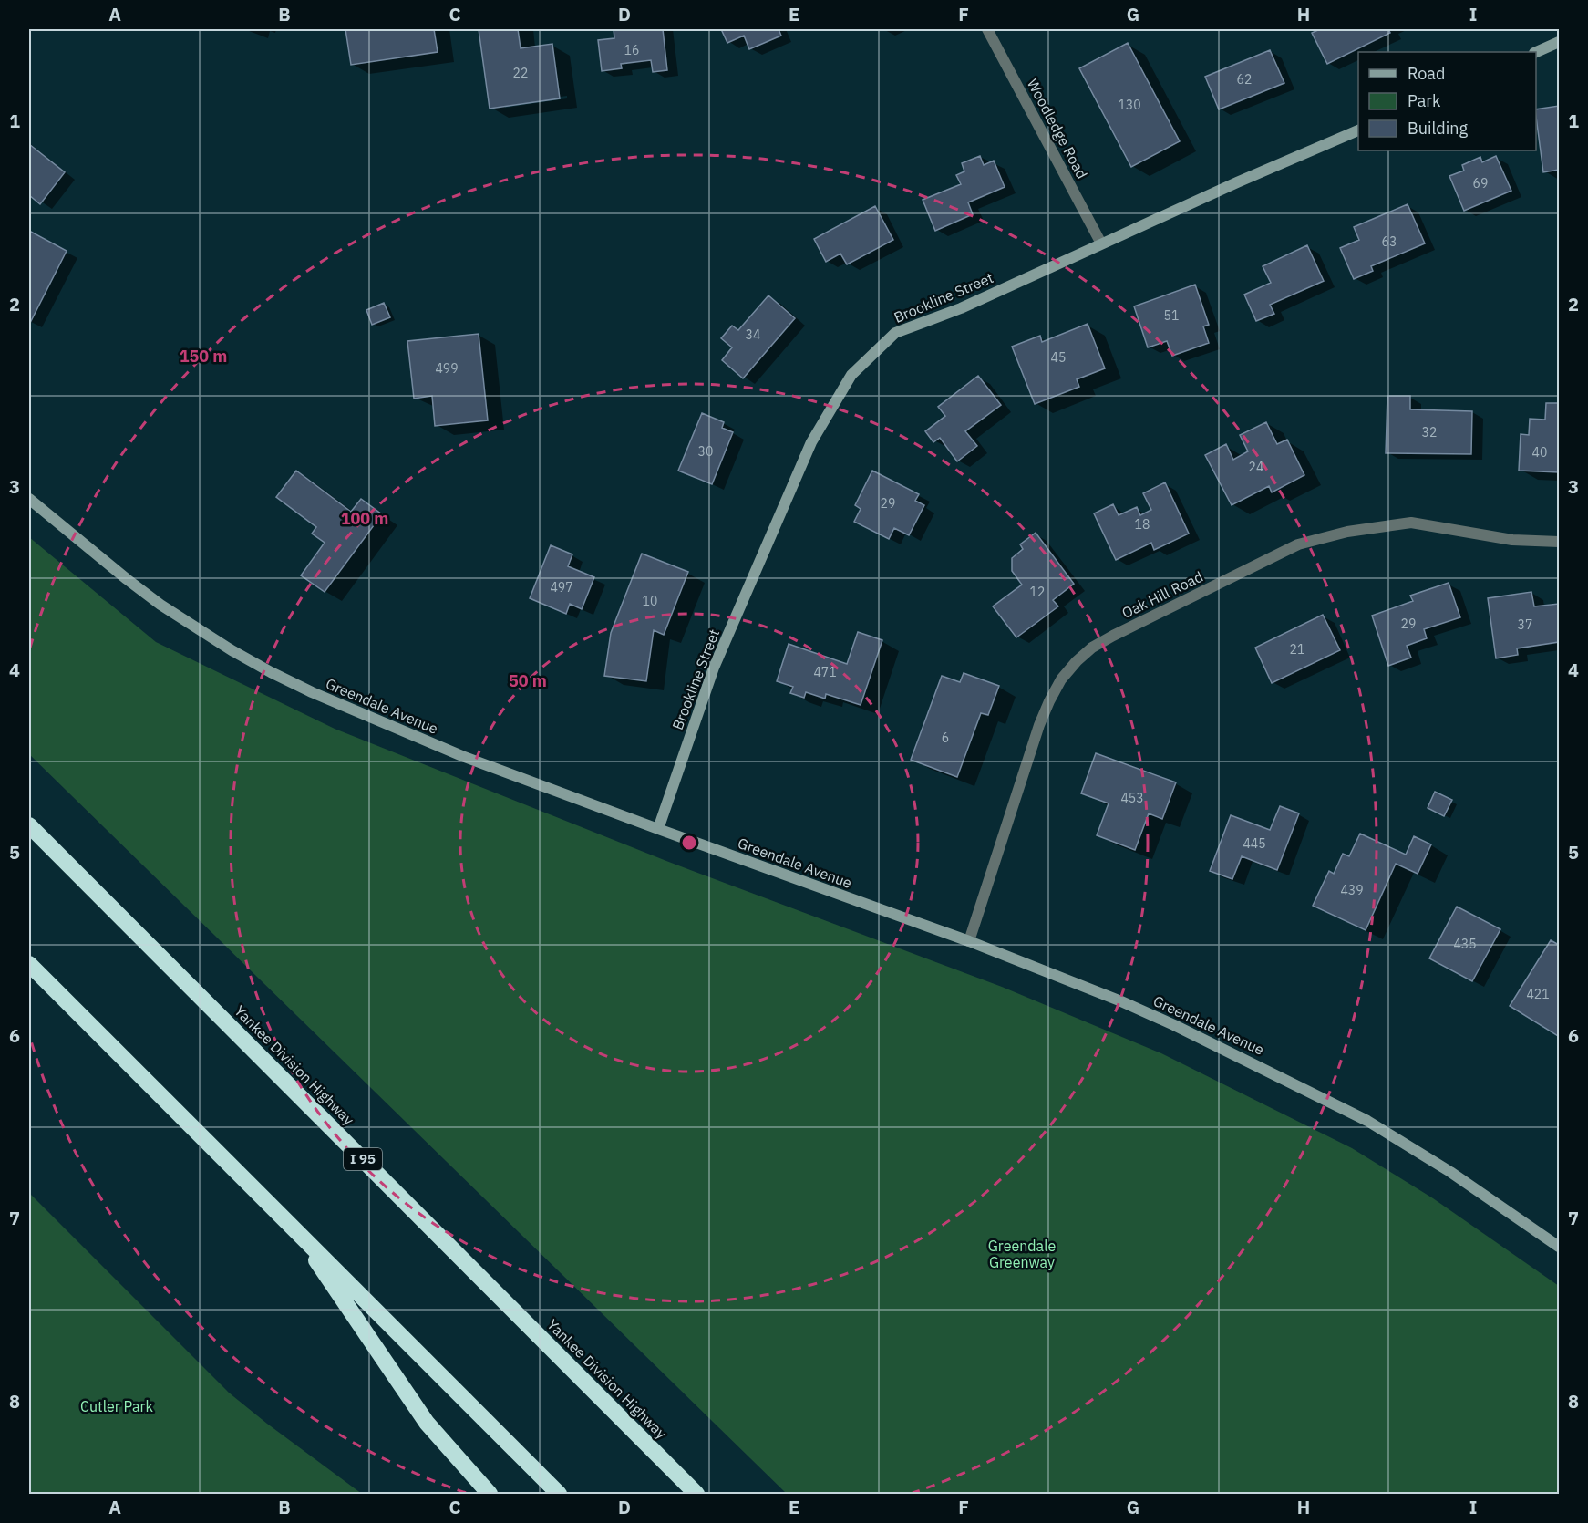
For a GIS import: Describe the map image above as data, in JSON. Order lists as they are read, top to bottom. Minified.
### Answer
{"streets":{"highway":["Yankee Division Highway","I 95"],"main road":["Brookline Street","Greendale Avenue"],"street":["Woodledge Road","Oak Hill Road"]},"crossings":[["Woodledge Road","Brookline Street"],["Brookline Street","Greendale Avenue"],["Oak Hill Road","Greendale Avenue"]],"parks":["Greendale Greenway","Cutler Park"],"house_numbers":["16","22","62","130","69","63","51","34","45","499","32","30","40","24","29","18","497","12","10","29","37","21","471","6","453","445","439","435","421"],"legend":["Road","Park","Building"],"grid":{"columns":["A","B","C","D","E","F","G","H","I"],"rows":["1","2","3","4","5","6","7","8"]},"rings":["150 m","100 m","50 m"]}
